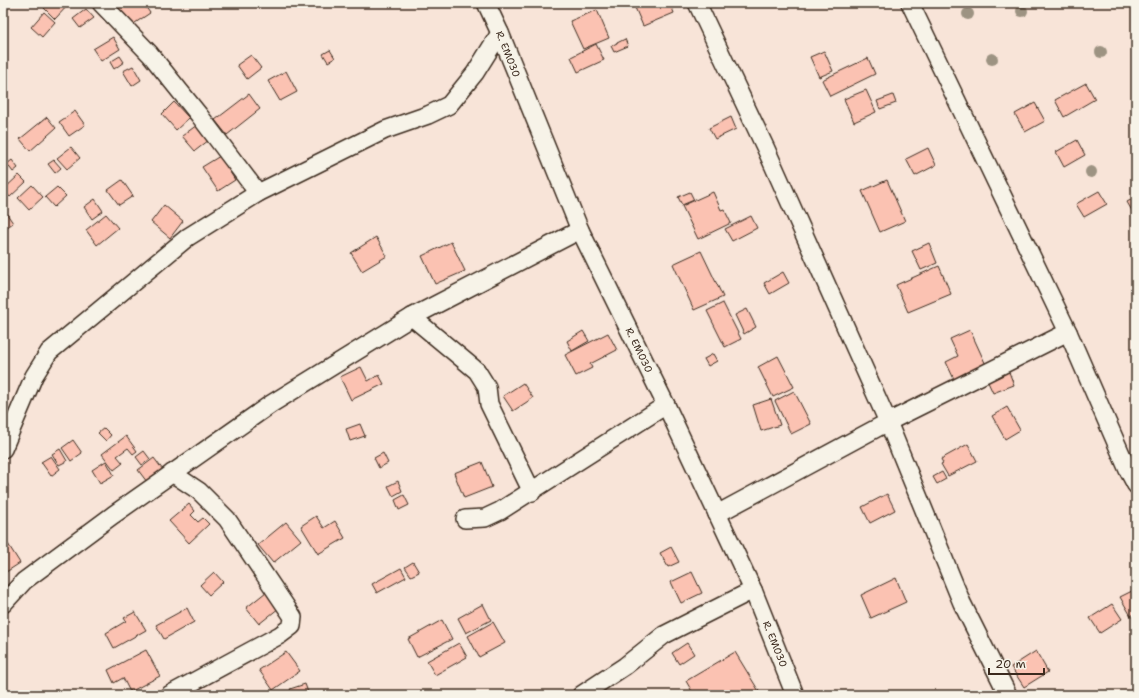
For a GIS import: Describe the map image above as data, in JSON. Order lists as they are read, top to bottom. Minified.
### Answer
{"streets":{"street":["R. EM030"]},"scale_bar":"20 m"}
